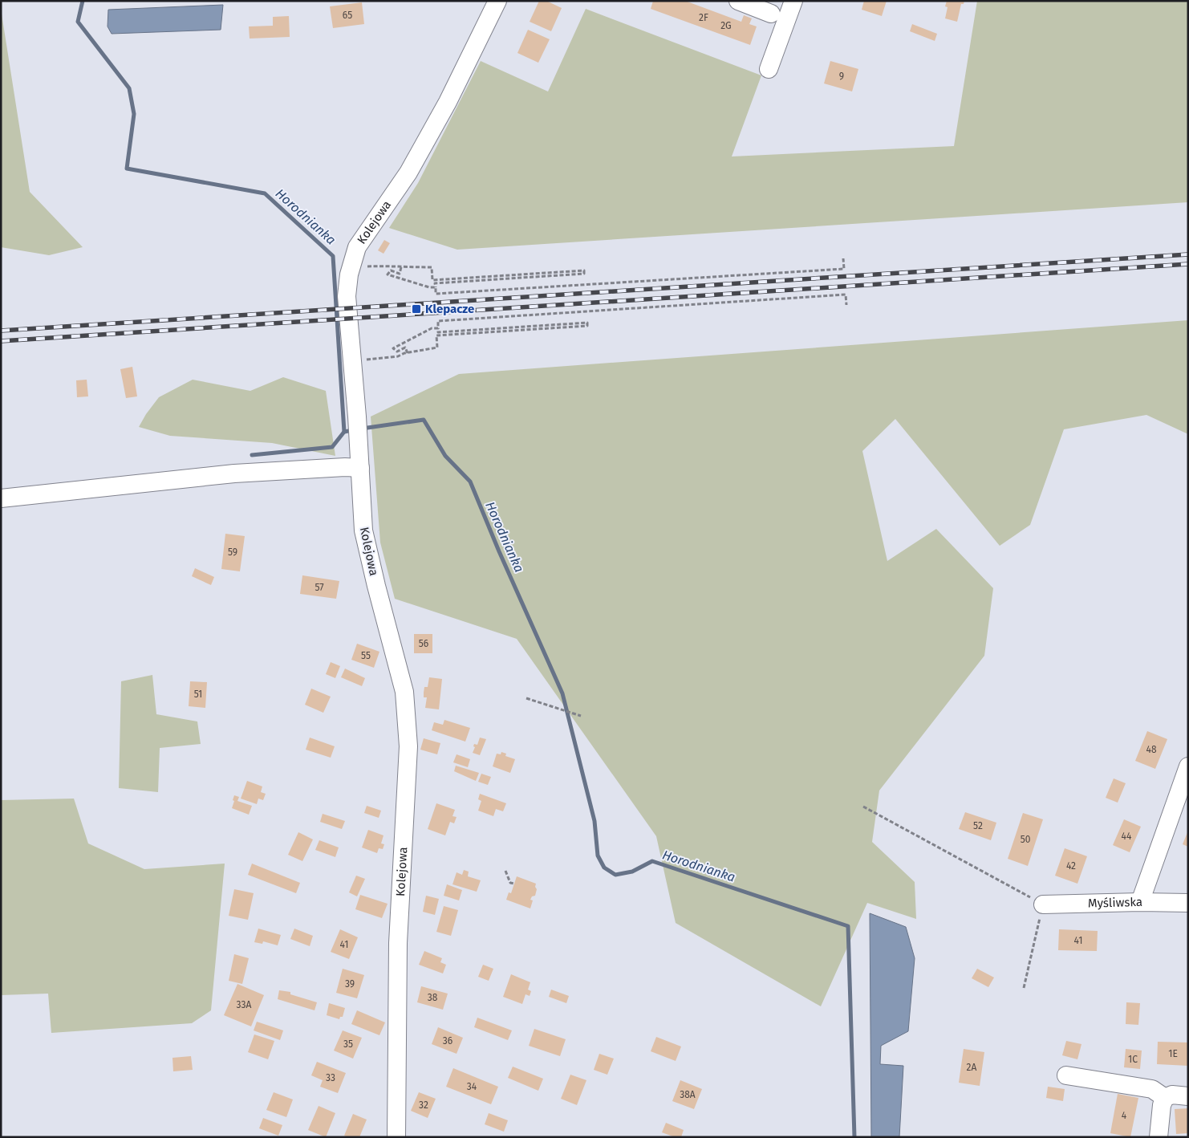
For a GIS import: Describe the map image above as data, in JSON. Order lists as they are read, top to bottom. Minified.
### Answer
{"streets":{"street":["Kolejowa","Myśliwska"]},"water":["Horodnianka"],"places":{"transit":["Klepacze"]},"house_numbers":["65","2F","2G","9","59","57","56","55","51","48","52","44","50","42","41","41","39","38","33A","36","35","1E","1C","2A","33","34","38A","32","4"]}
